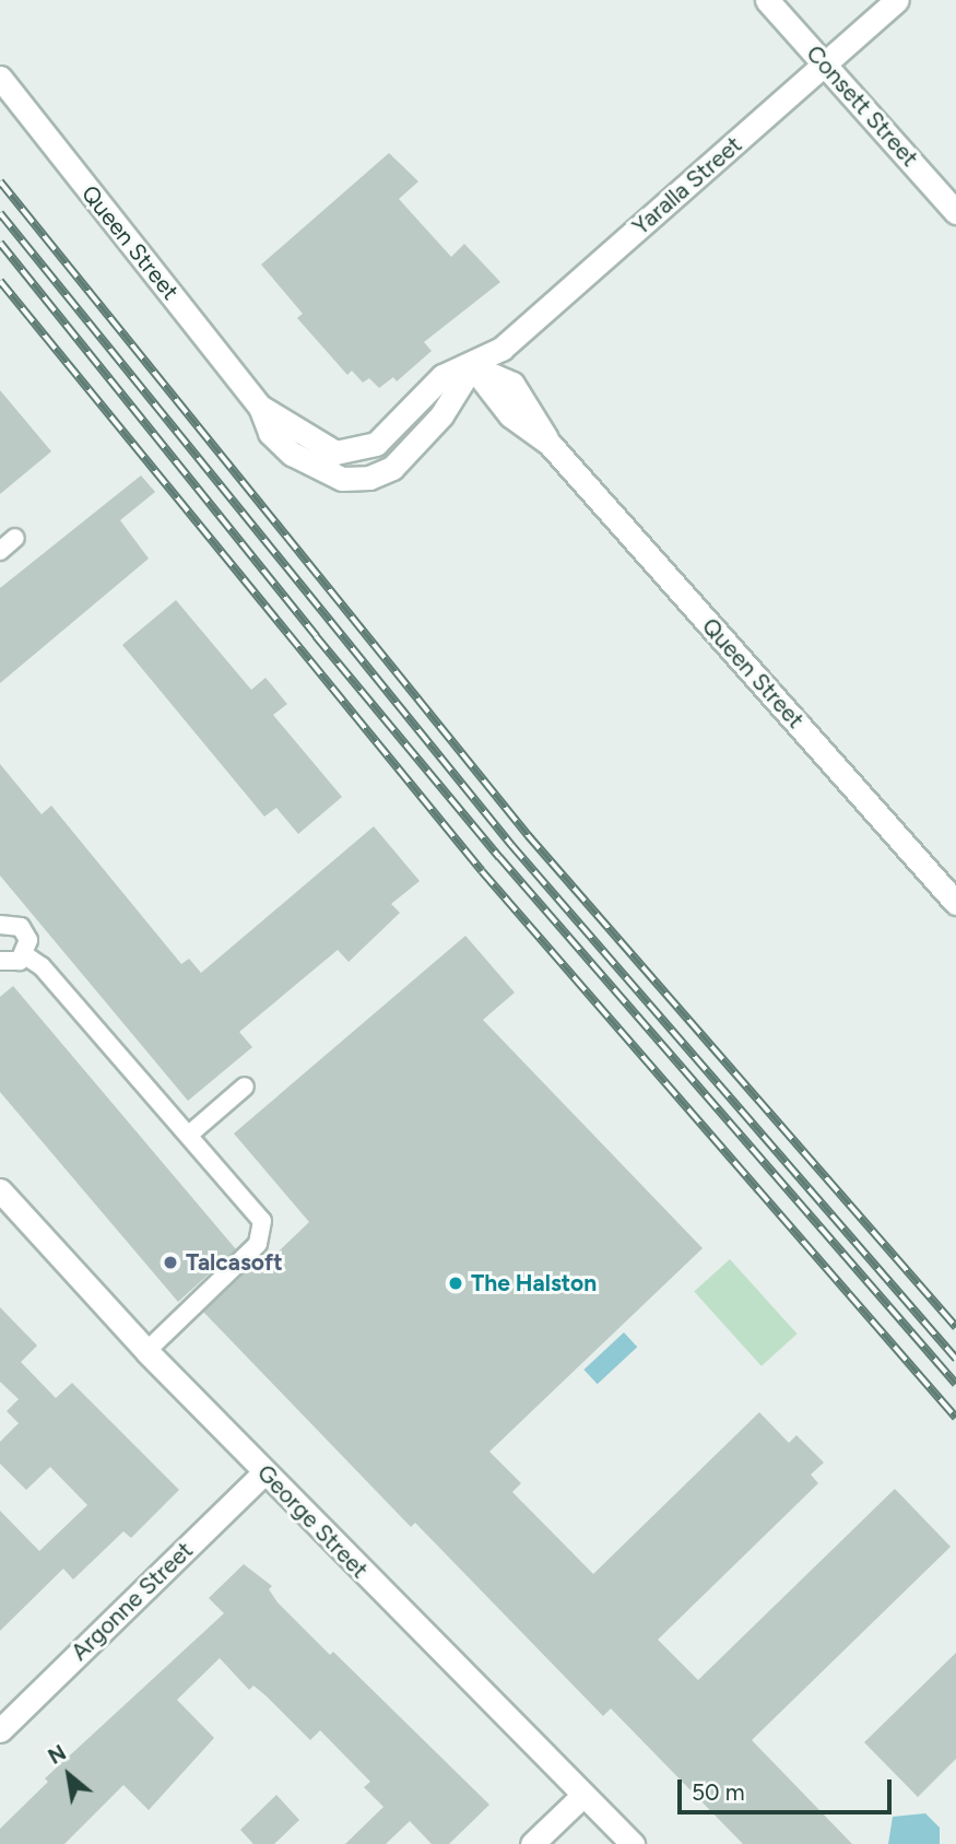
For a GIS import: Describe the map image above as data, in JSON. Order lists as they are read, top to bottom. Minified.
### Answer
{"streets":{"street":["Consett Street","Yaralla Street","Queen Street","George Street","Argonne Street"]},"crossings":[["Consett Street","Yaralla Street"],["Yaralla Street","Queen Street"],["George Street","Argonne Street"]],"places":["Talcasoft","The Halston"],"scale_bar":"50 m","north":"top left"}
